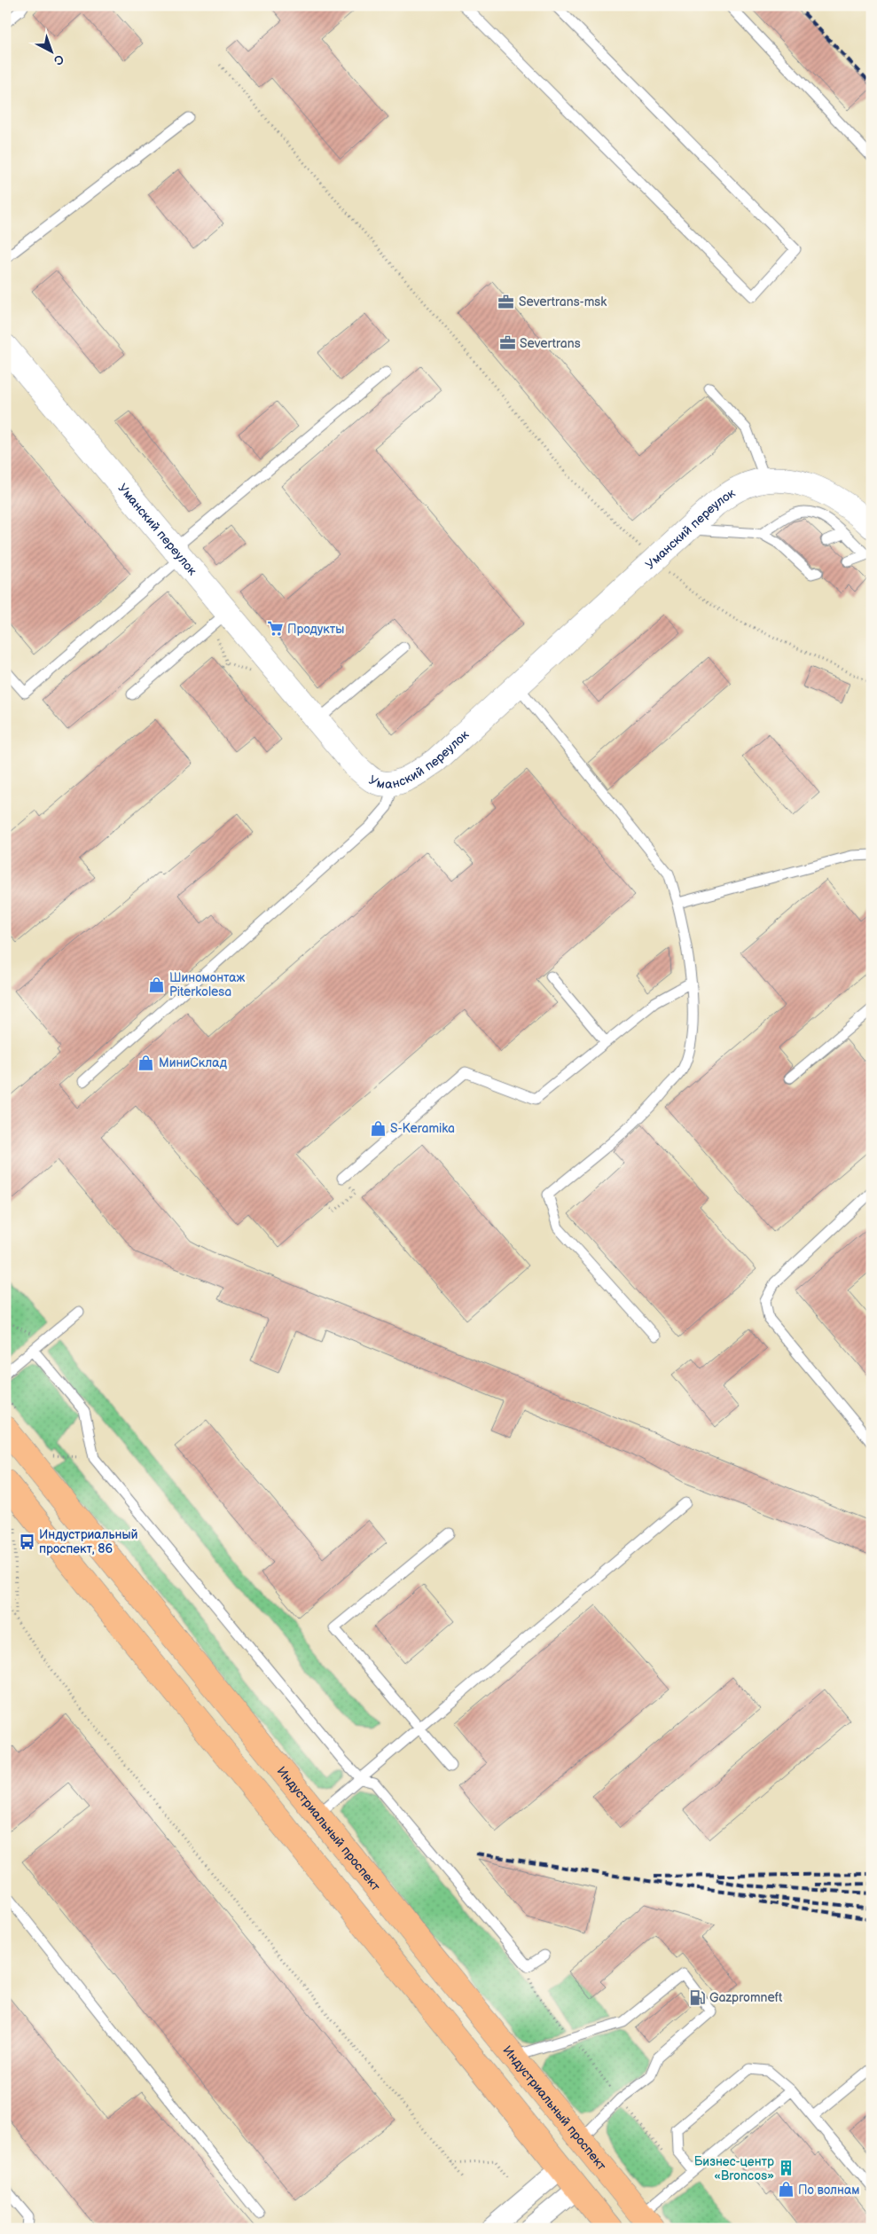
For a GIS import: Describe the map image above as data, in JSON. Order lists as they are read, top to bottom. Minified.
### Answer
{"streets":{"main road":["Индустриальный проспект"],"street":["Уманский переулок"]},"places":{"office":["Severtrans-msk","Severtrans"],"supermarket":["Продукты"],"shop":["Шиномонтаж Piterkolesa","МиниСклад","S-Keramika","По волнам"],"bus stop":["Индустриальный проспект, 86"],"fuel station":["Gazpromneft"],"building":["Бизнес-центр «Broncos»"]},"north":"bottom right"}
